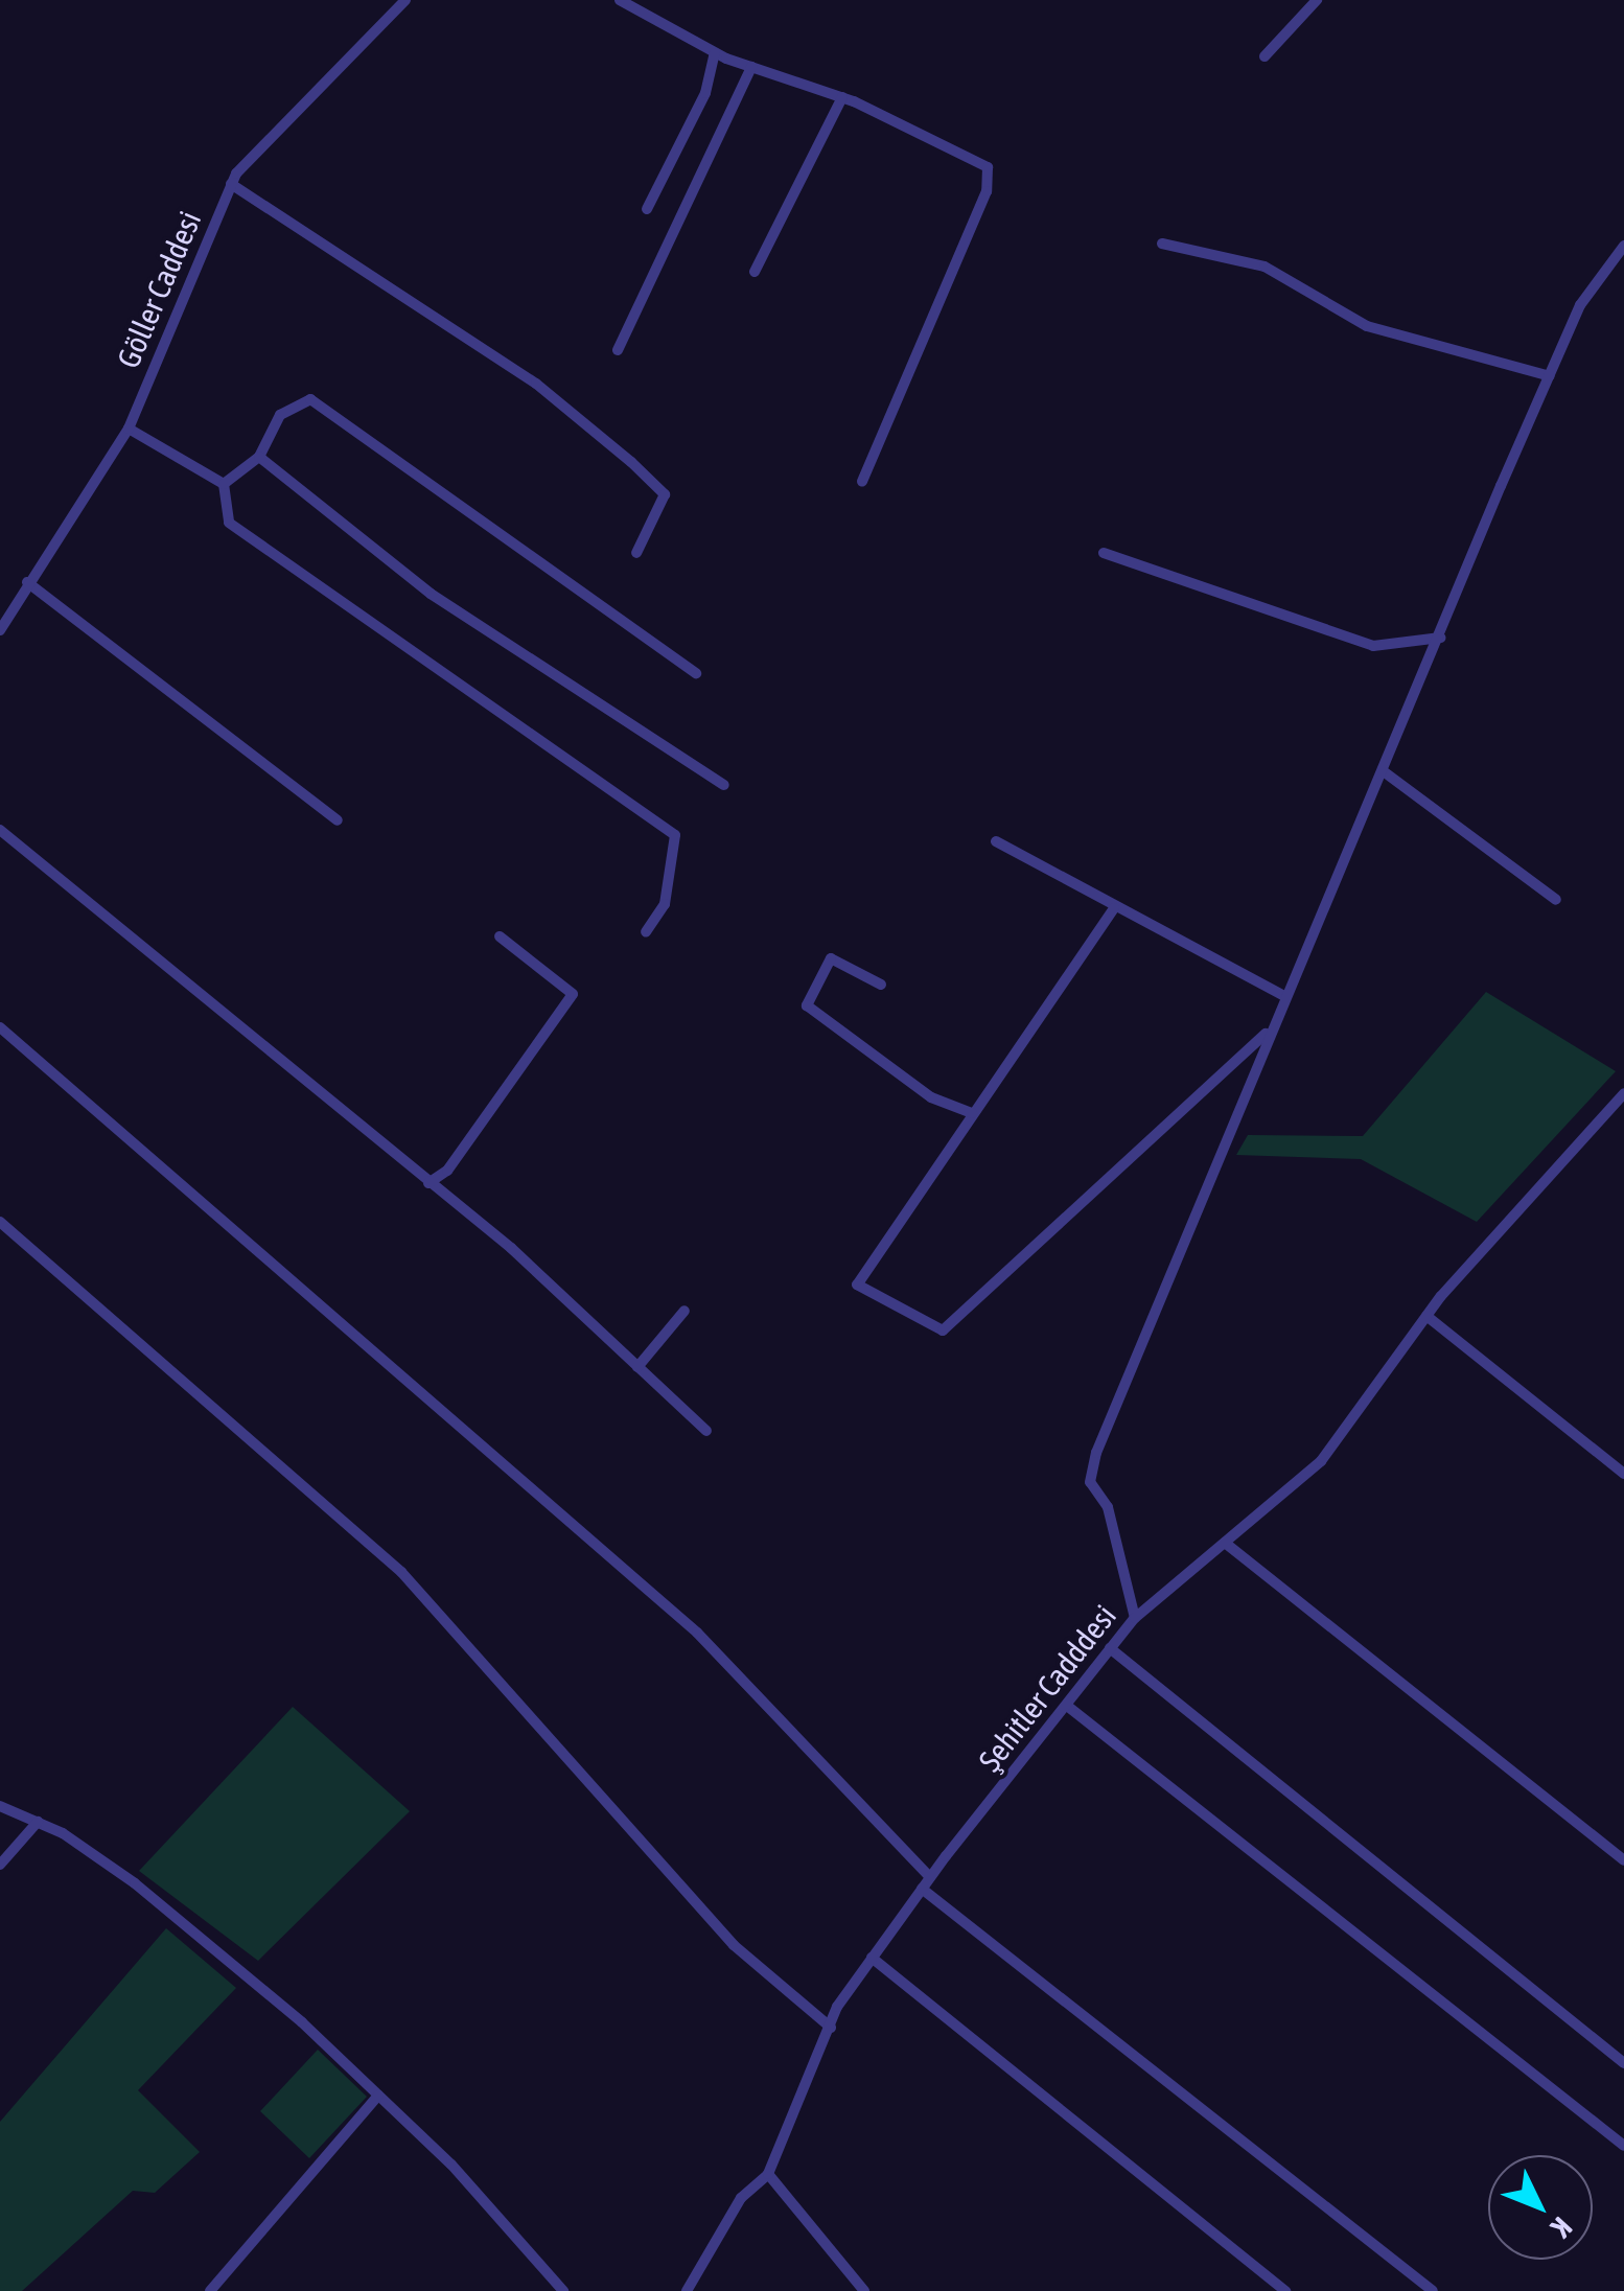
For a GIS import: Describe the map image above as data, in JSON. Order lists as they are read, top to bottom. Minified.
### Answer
{"streets":{"street":["Göller Caddesi","Şehitler Cadddesi"]},"north":"bottom right"}
